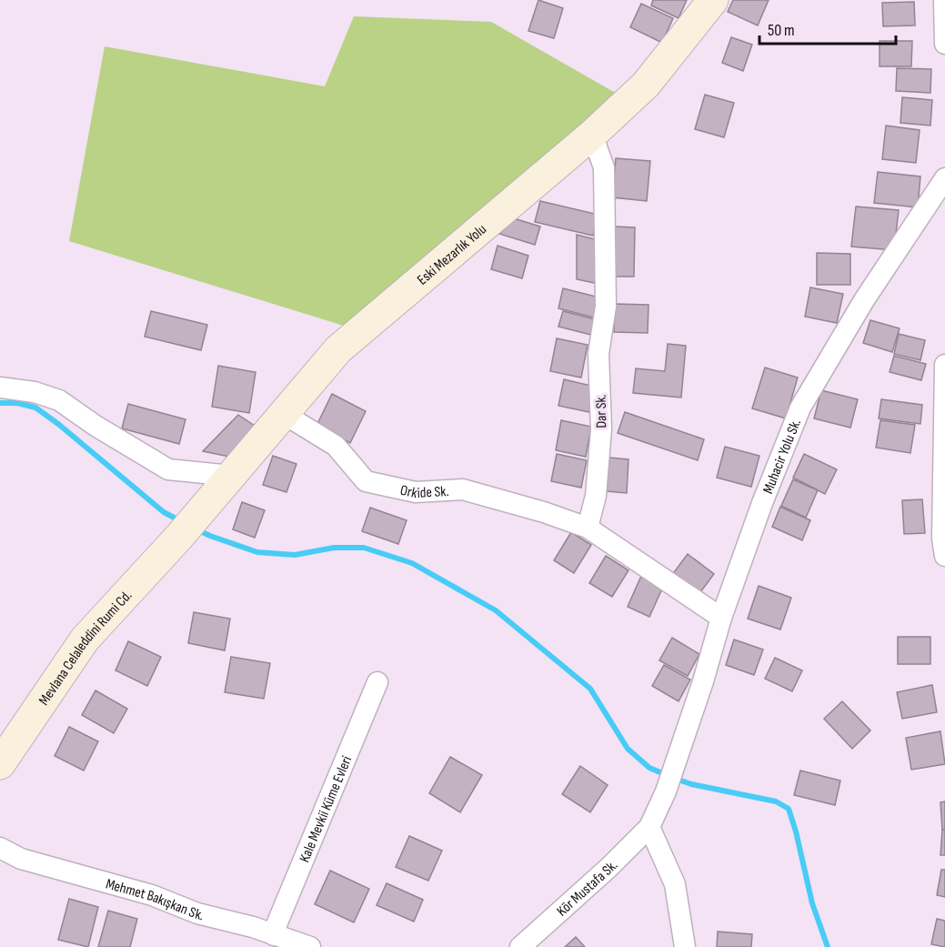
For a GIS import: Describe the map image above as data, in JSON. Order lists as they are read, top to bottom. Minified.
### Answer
{"streets":{"street":["Eski Mezarlık Yolu","Dar Sk.","Muhacir Yolu Sk.","Orkide Sk.","Mevlana Celaleddini Rumi Cd.","Kale Mevkii Küme Evleri","Kör Mustafa Sk.","Mehmet Bakışkan Sk."]},"crossings":[["Eski Mezarlık Yolu","Dar Sk."],["Eski Mezarlık Yolu","Orkide Sk."],["Eski Mezarlık Yolu","Mevlana Celaleddini Rumi Cd."],["Dar Sk.","Orkide Sk."],["Muhacir Yolu Sk.","Kör Mustafa Sk."],["Kale Mevkii Küme Evleri","Mehmet Bakışkan Sk."]],"scale_bar":"50 m"}
